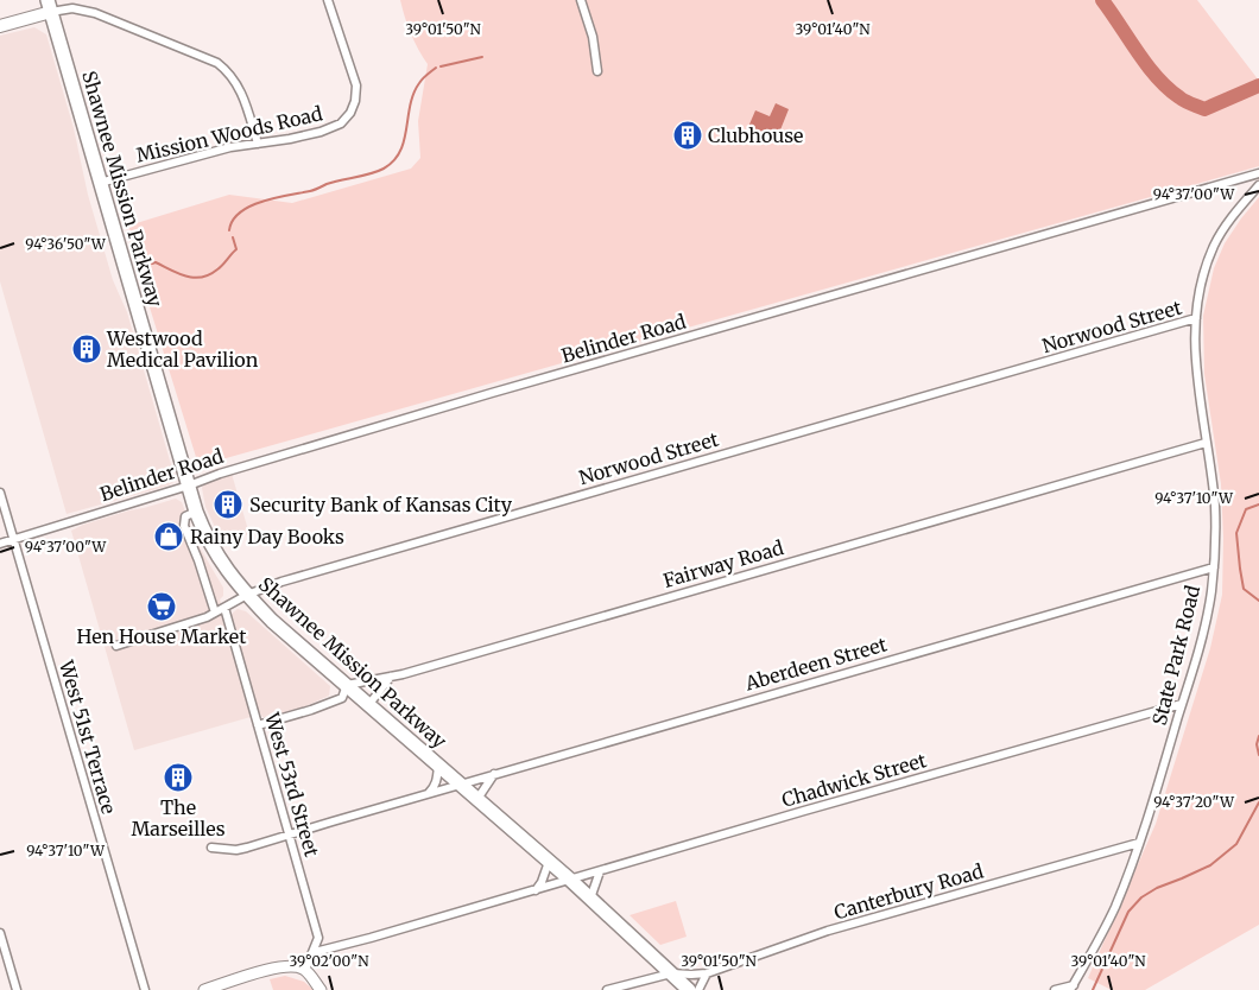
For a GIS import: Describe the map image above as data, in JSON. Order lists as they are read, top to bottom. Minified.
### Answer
{"streets":{"highway":["Shawnee Mission Parkway"],"street":["Mission Woods Road","Norwood Street","Belinder Road","Fairway Road","State Park Road","Aberdeen Street","West 51st Terrace","Chadwick Street","West 53rd Street","Canterbury Road"]},"crossings":[["Mission Woods Road","Shawnee Mission Parkway"],["Shawnee Mission Parkway","Norwood Street"],["Shawnee Mission Parkway","Belinder Road"],["Shawnee Mission Parkway","Fairway Road"],["Shawnee Mission Parkway","Aberdeen Street"],["Shawnee Mission Parkway","Chadwick Street"],["Shawnee Mission Parkway","Canterbury Road"],["Norwood Street","State Park Road"],["Norwood Street","West 53rd Street"],["Belinder Road","West 51st Terrace"],["Fairway Road","State Park Road"],["State Park Road","Aberdeen Street"],["State Park Road","Chadwick Street"],["State Park Road","Canterbury Road"],["Aberdeen Street","West 53rd Street"],["Chadwick Street","West 53rd Street"]],"places":{"building":["Clubhouse","Westwood Medical Pavilion","Security Bank of Kansas City","The Marseilles"],"shop":["Rainy Day Books"],"supermarket":["Hen House Market"]},"coordinates":["39°01'50\"N","39°01'40\"N","94°37'00\"W","94°36'50\"W","94°37'10\"W","94°37'20\"W","39°02'00\"N"]}
